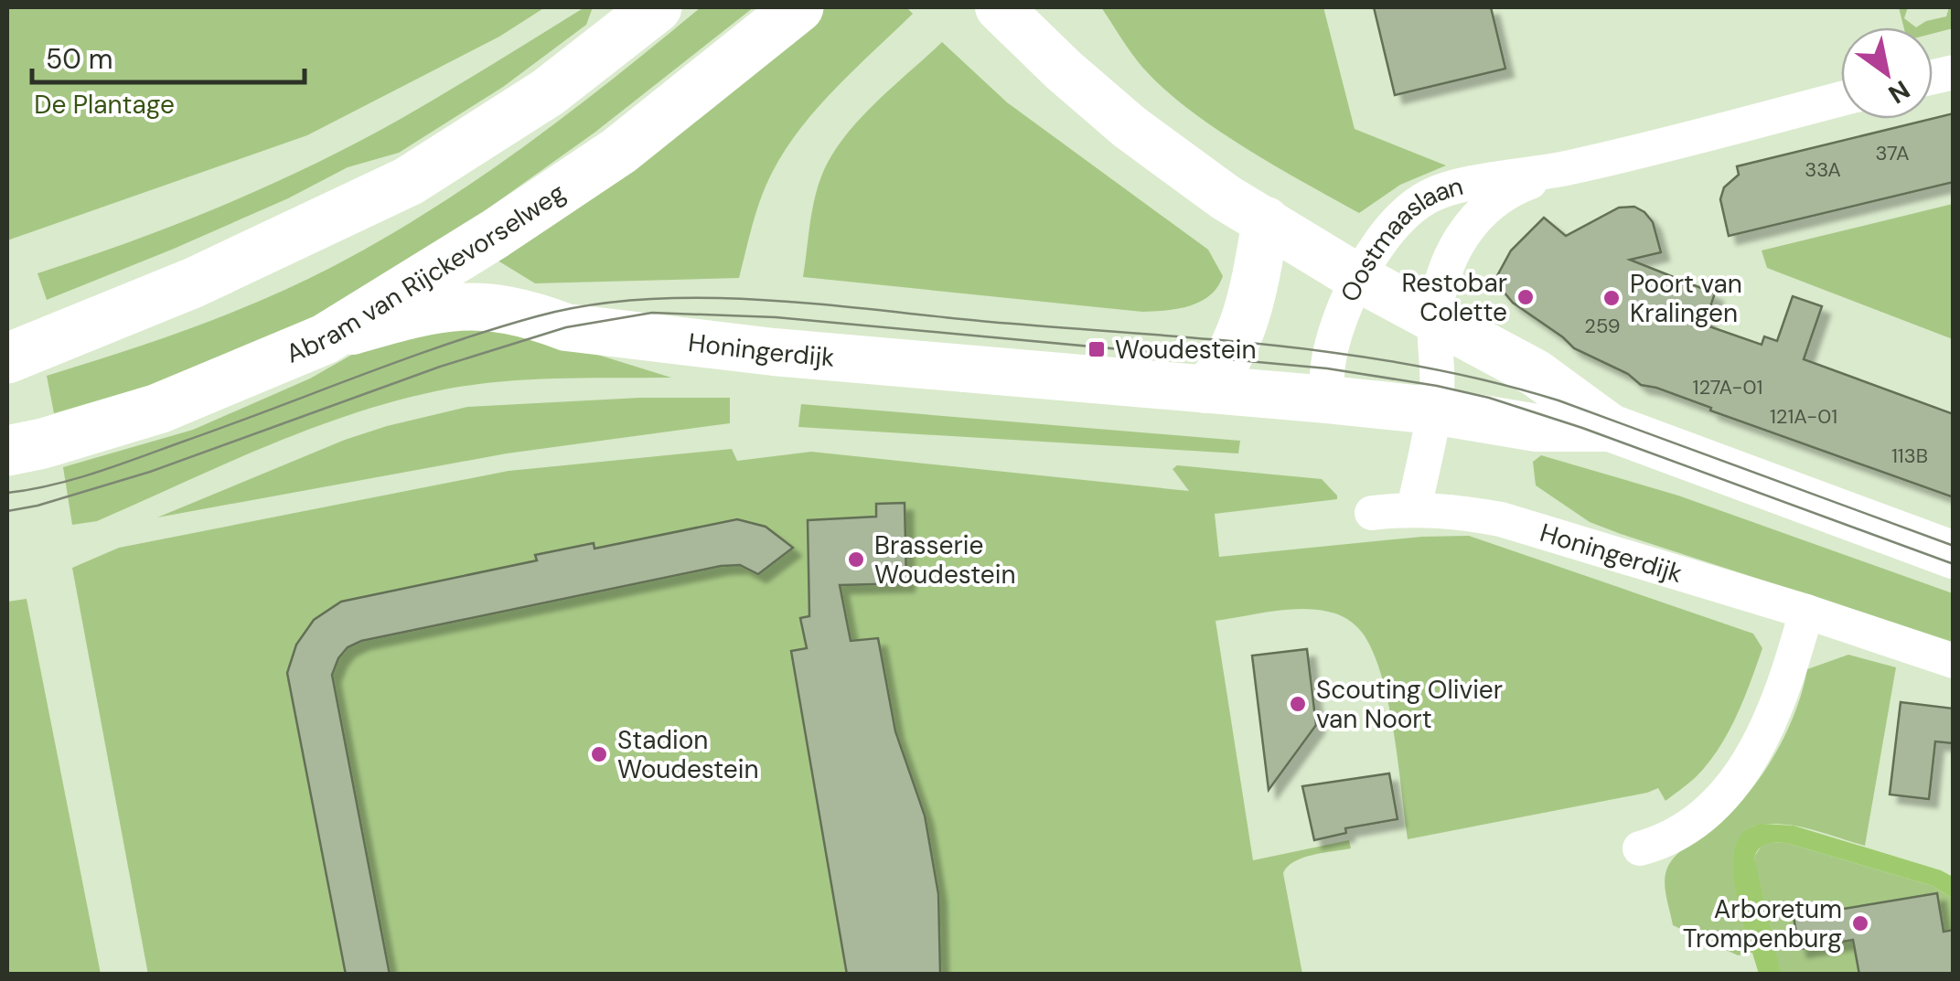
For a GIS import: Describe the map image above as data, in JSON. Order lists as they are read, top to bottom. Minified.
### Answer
{"streets":{"main road":["Abram van Rijckevorselweg"],"street":["Oostmaaslaan","Honingerdijk"]},"crossings":[["Oostmaaslaan","Honingerdijk"],["Abram van Rijckevorselweg","Honingerdijk"]],"parks":["De Plantage"],"places":{"other":["Restobar Colette","Poort van Kralingen","Brasserie Woudestein","Scouting Olivier van Noort","Stadion Woudestein","Arboretum Trompenburg"],"transit":["Woudestein"]},"house_numbers":["37A","33A","259","127A-01","121A-01","113B"],"scale_bar":"50 m","north":"bottom right"}
